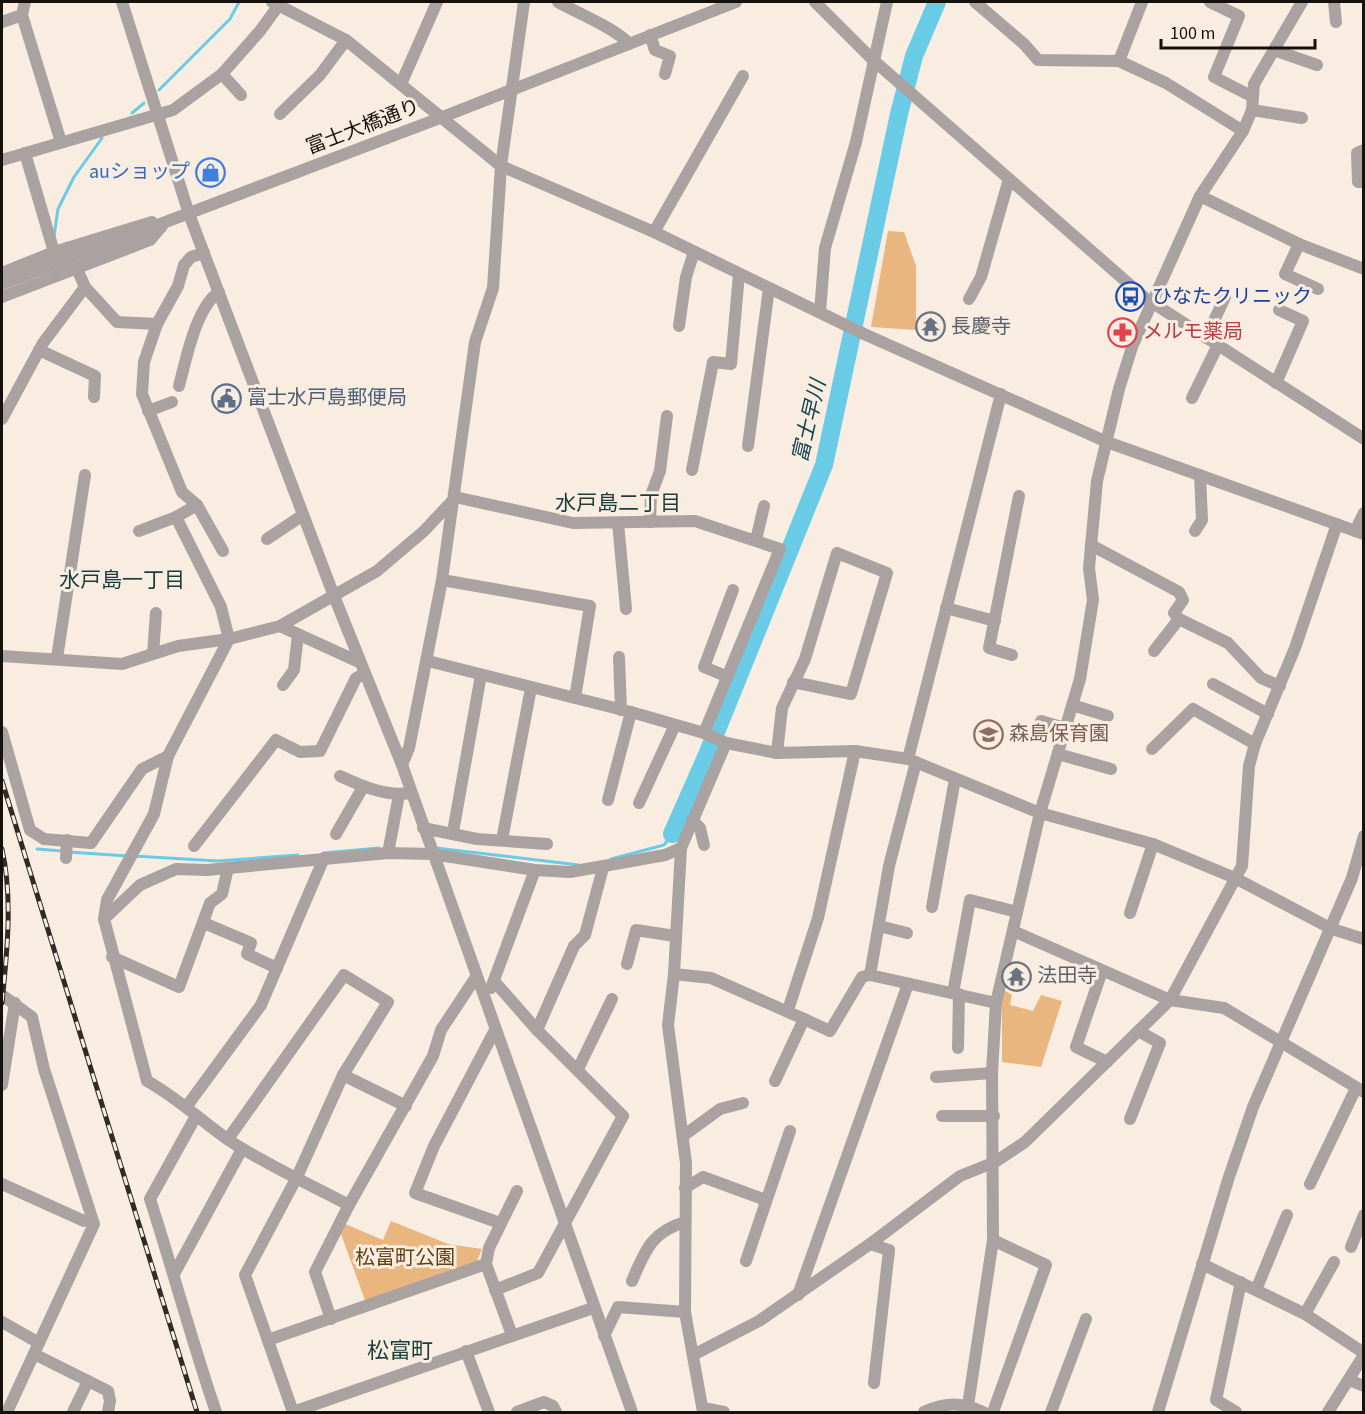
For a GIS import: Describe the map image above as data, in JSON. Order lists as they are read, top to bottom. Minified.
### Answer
{"streets":{"street":["富士大橋通り"]},"districts":["水戸島二丁目","水戸島一丁目","松富町"],"water":["富士早川"],"parks":["松富町公園"],"places":{"shop":["auショップ"],"bus stop":["ひなたクリニック"],"temple":["長慶寺","法田寺"],"pharmacy":["メルモ薬局"],"public building":["富士水戸島郵便局"],"school or university":["森島保育園"]},"scale_bar":"100 m"}
